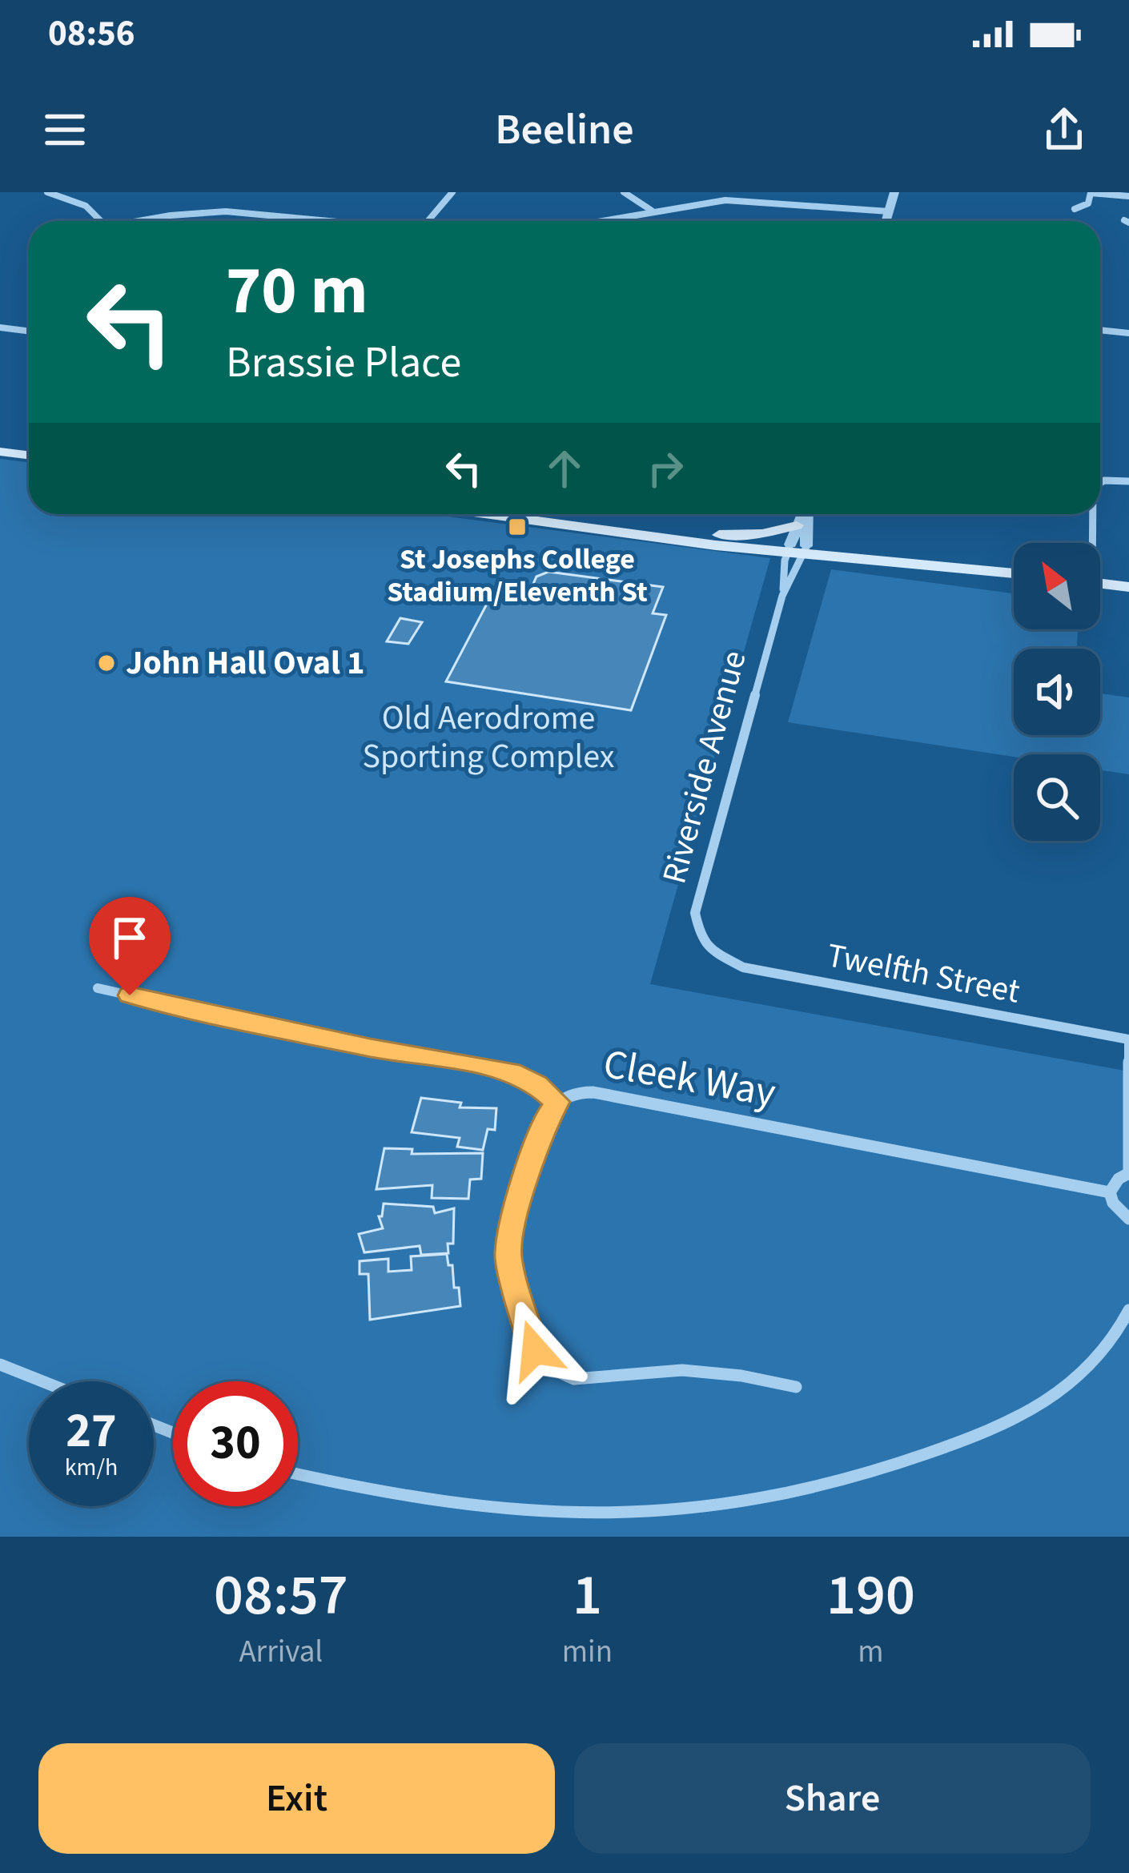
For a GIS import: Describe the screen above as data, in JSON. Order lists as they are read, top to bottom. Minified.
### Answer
{"streets":{"street":["Riverside Avenue","Twelfth Street","Cleek Way"]},"crossings":[["Riverside Avenue","Twelfth Street"]],"parks":["Old Aerodrome Sporting Complex"],"places":{"transit":["St Josephs College Stadium/Eleventh St"],"other":["John Hall Oval 1"]},"north":"top left","page":{"status":"08:56","header":"Beeline","turn":["70 m","Brassie Place"],"speed":"27 km/h","limit":"30","eta":["08:57","Arrival","1","min","190","m"],"buttons":["Exit","Share"]}}
